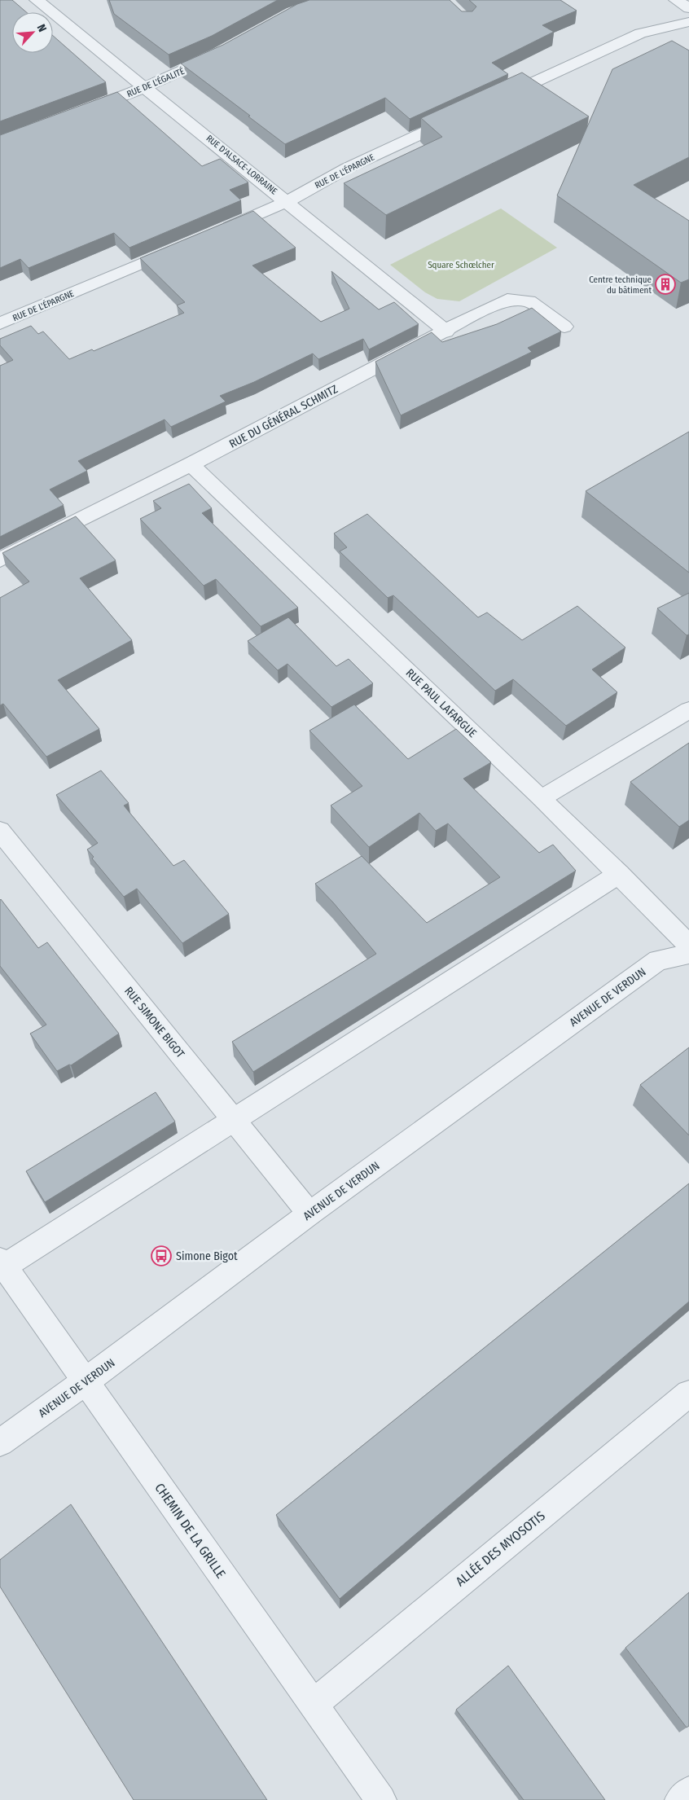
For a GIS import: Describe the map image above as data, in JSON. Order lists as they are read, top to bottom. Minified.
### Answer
{"streets":{"street":["RUE DE L'ÉGALITÉ","RUE D'ALSACE-LORRAINE","RUE DE L'ÉPARGNE","RUE DU GÉNÉRAL SCHMITZ","RUE PAUL LAFARGUE","AVENUE DE VERDUN","RUE SIMONE BIGOT","CHEMIN DE LA GRILLE","ALLÉE DES MYOSOTIS"]},"crossings":[["RUE DE L'ÉGALITÉ","RUE D'ALSACE-LORRAINE"],["RUE D'ALSACE-LORRAINE","RUE DE L'ÉPARGNE"],["RUE D'ALSACE-LORRAINE","RUE DU GÉNÉRAL SCHMITZ"],["RUE DU GÉNÉRAL SCHMITZ","RUE PAUL LAFARGUE"],["AVENUE DE VERDUN","RUE SIMONE BIGOT"],["AVENUE DE VERDUN","CHEMIN DE LA GRILLE"],["CHEMIN DE LA GRILLE","ALLÉE DES MYOSOTIS"]],"parks":["Square Schœlcher"],"places":{"building":["Centre technique du bâtiment"],"bus stop":["Simone Bigot"]},"north":"top right"}
